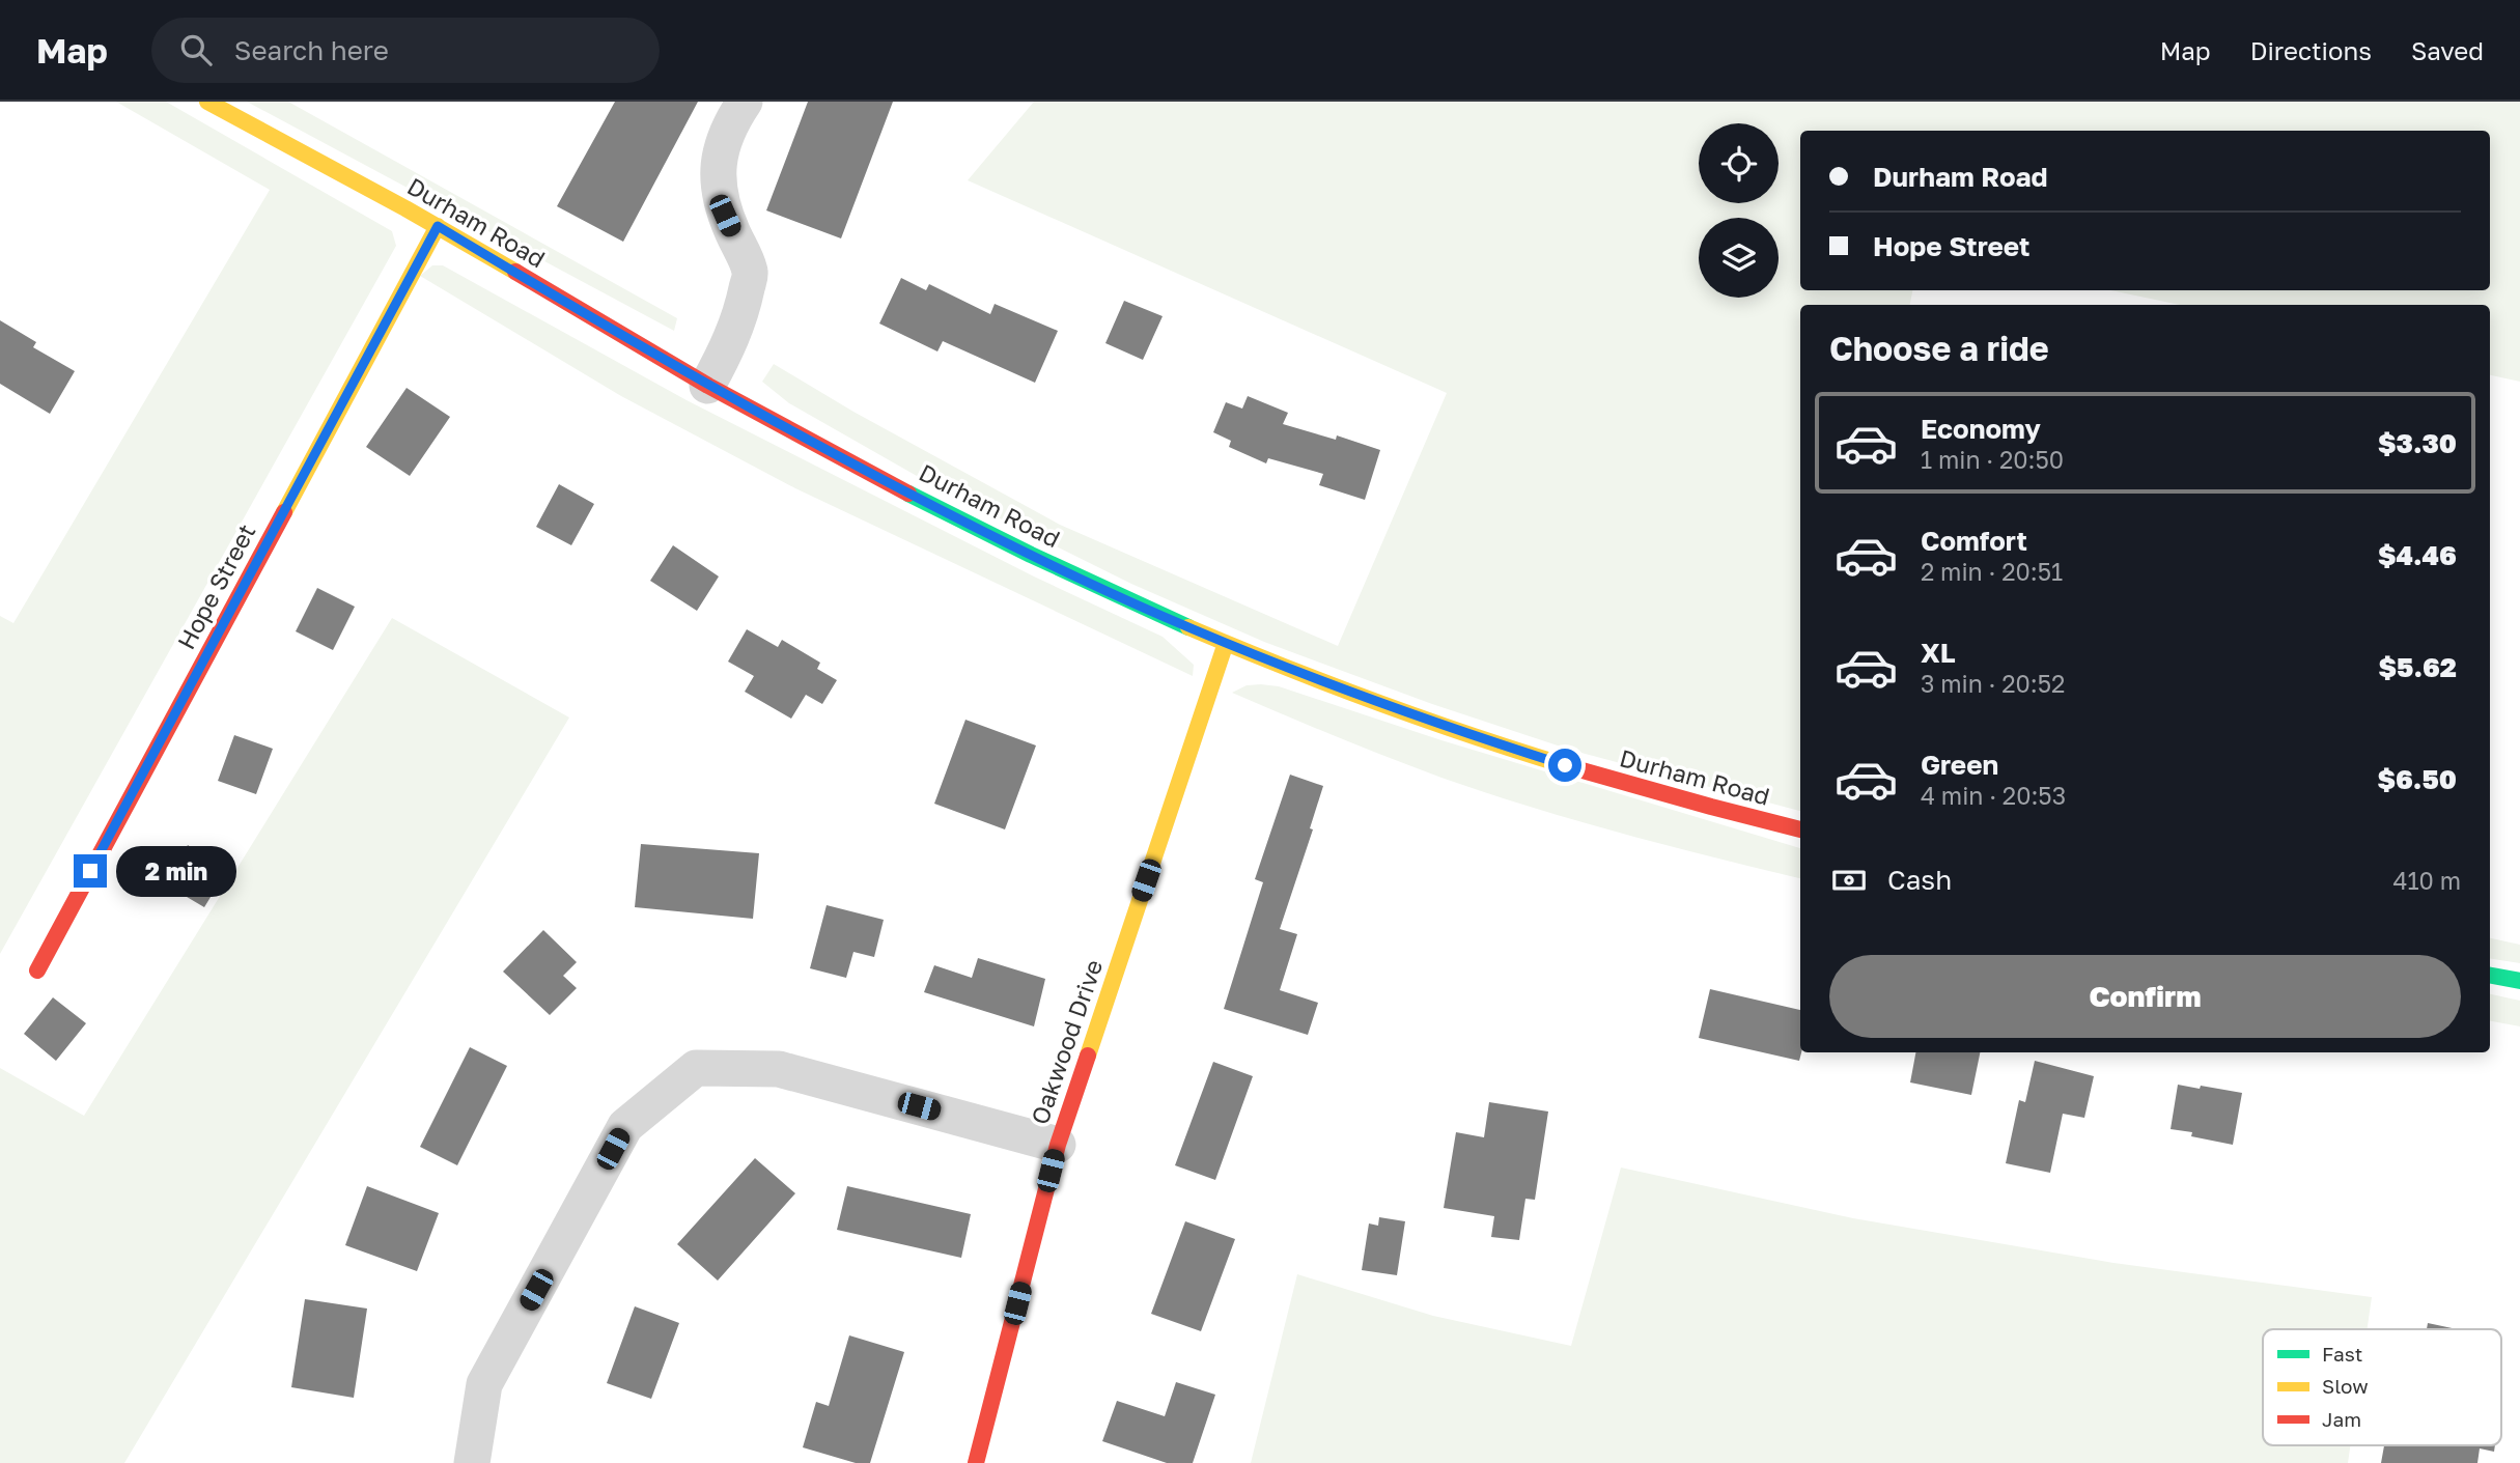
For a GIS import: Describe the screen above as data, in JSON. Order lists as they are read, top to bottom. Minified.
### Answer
{"streets":{"main road":["Durham Road","Hope Street","Oakwood Drive"]},"crossings":[["Durham Road","Hope Street"],["Durham Road","Oakwood Drive"]],"legend":["Fast","Slow","Jam"],"page":{"header":"Map","search":"Search here","nav":["Map","Directions","Saved"],"banner":["Durham Road","Hope Street"],"heading":"Choose a ride","list":[{"name":"Economy","note":"1 min · 20:50","value":"$3.30"},{"name":"Comfort","note":"2 min · 20:51","value":"$4.46"},{"name":"XL","note":"3 min · 20:52","value":"$5.62"},{"name":"Green","note":"4 min · 20:53","value":"$6.50"}],"pay":["Cash","410 m"],"bubble":"2 min","buttons":"Confirm"}}
